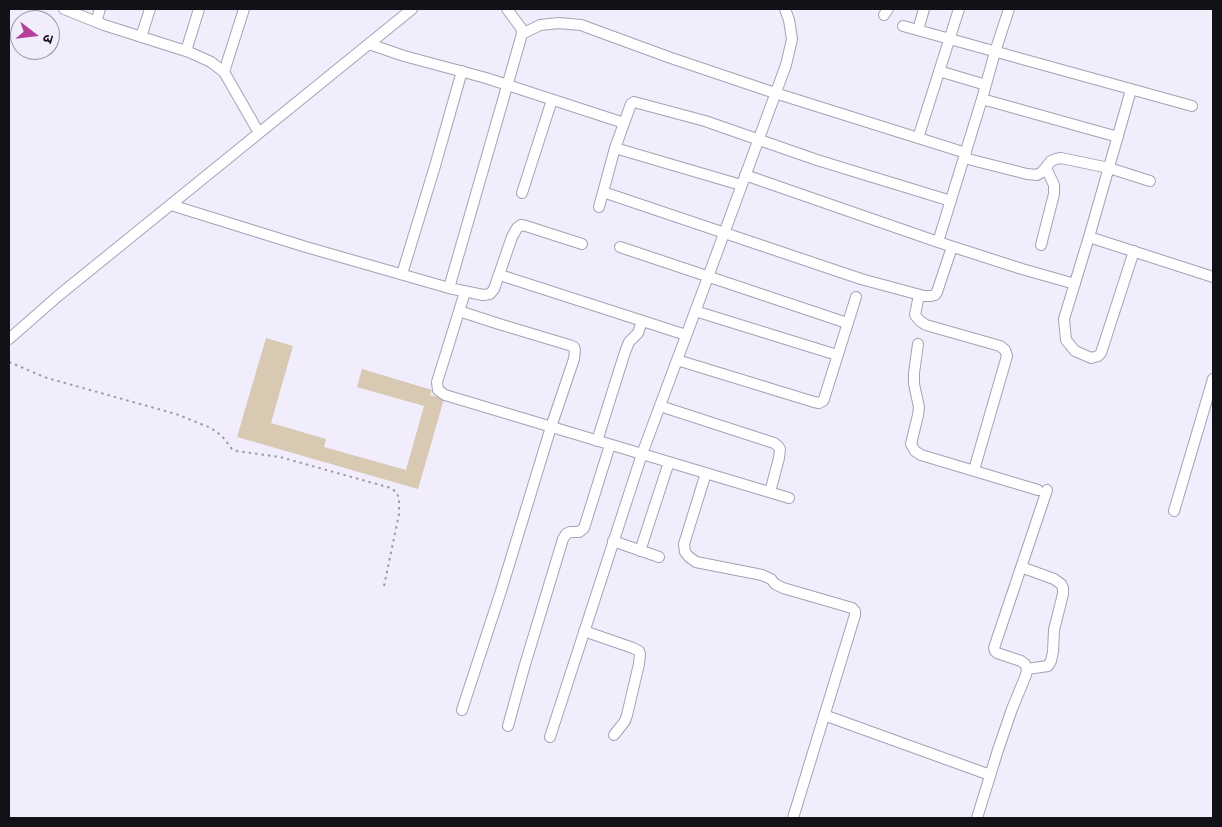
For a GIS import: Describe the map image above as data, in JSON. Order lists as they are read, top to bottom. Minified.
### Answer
{"north":"right"}
